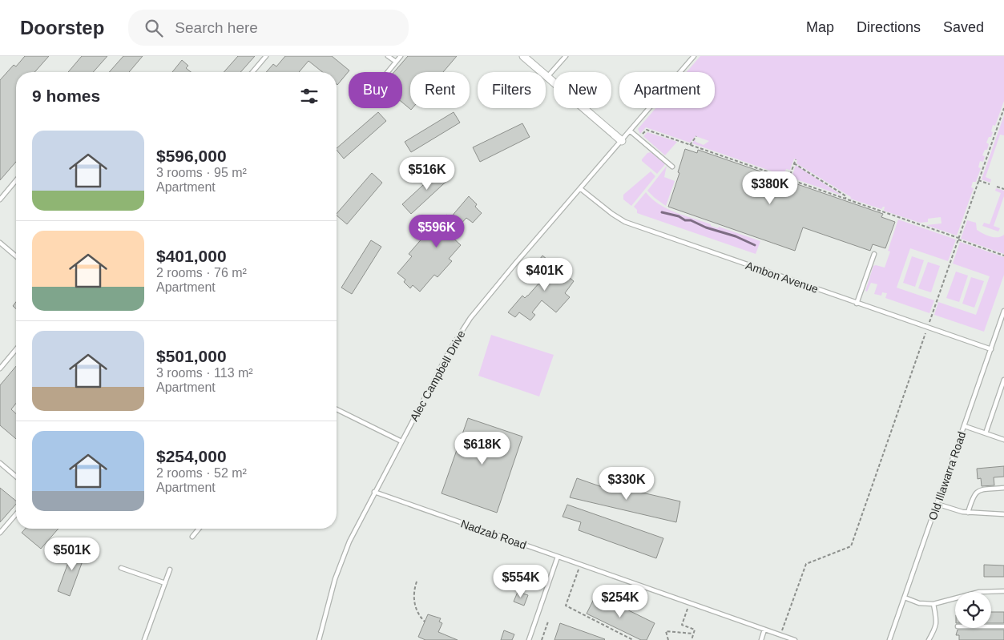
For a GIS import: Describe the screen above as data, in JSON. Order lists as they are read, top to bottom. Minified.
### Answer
{"streets":{"lane":["Ambon Avenue","Alec Campbell Drive","Old Illawarra Road","Nadzab Road"]},"crossings":[["Ambon Avenue","Alec Campbell Drive"],["Ambon Avenue","Old Illawarra Road"],["Alec Campbell Drive","Nadzab Road"]],"page":{"header":"Doorstep","search":"Search here","nav":["Map","Directions","Saved"],"chip":["Buy","Rent","Filters","New","Apartment"],"heading":"9 homes","list":[{"name":"$596,000","note":"3 rooms · 95 m² · Apartment"},{"name":"$401,000","note":"2 rooms · 76 m² · Apartment"},{"name":"$501,000","note":"3 rooms · 113 m² · Apartment"},{"name":"$254,000","note":"2 rooms · 52 m² · Apartment"}],"price":["$516K","$380K","$596K","$401K","$618K","$330K","$501K","$554K","$254K"]}}
